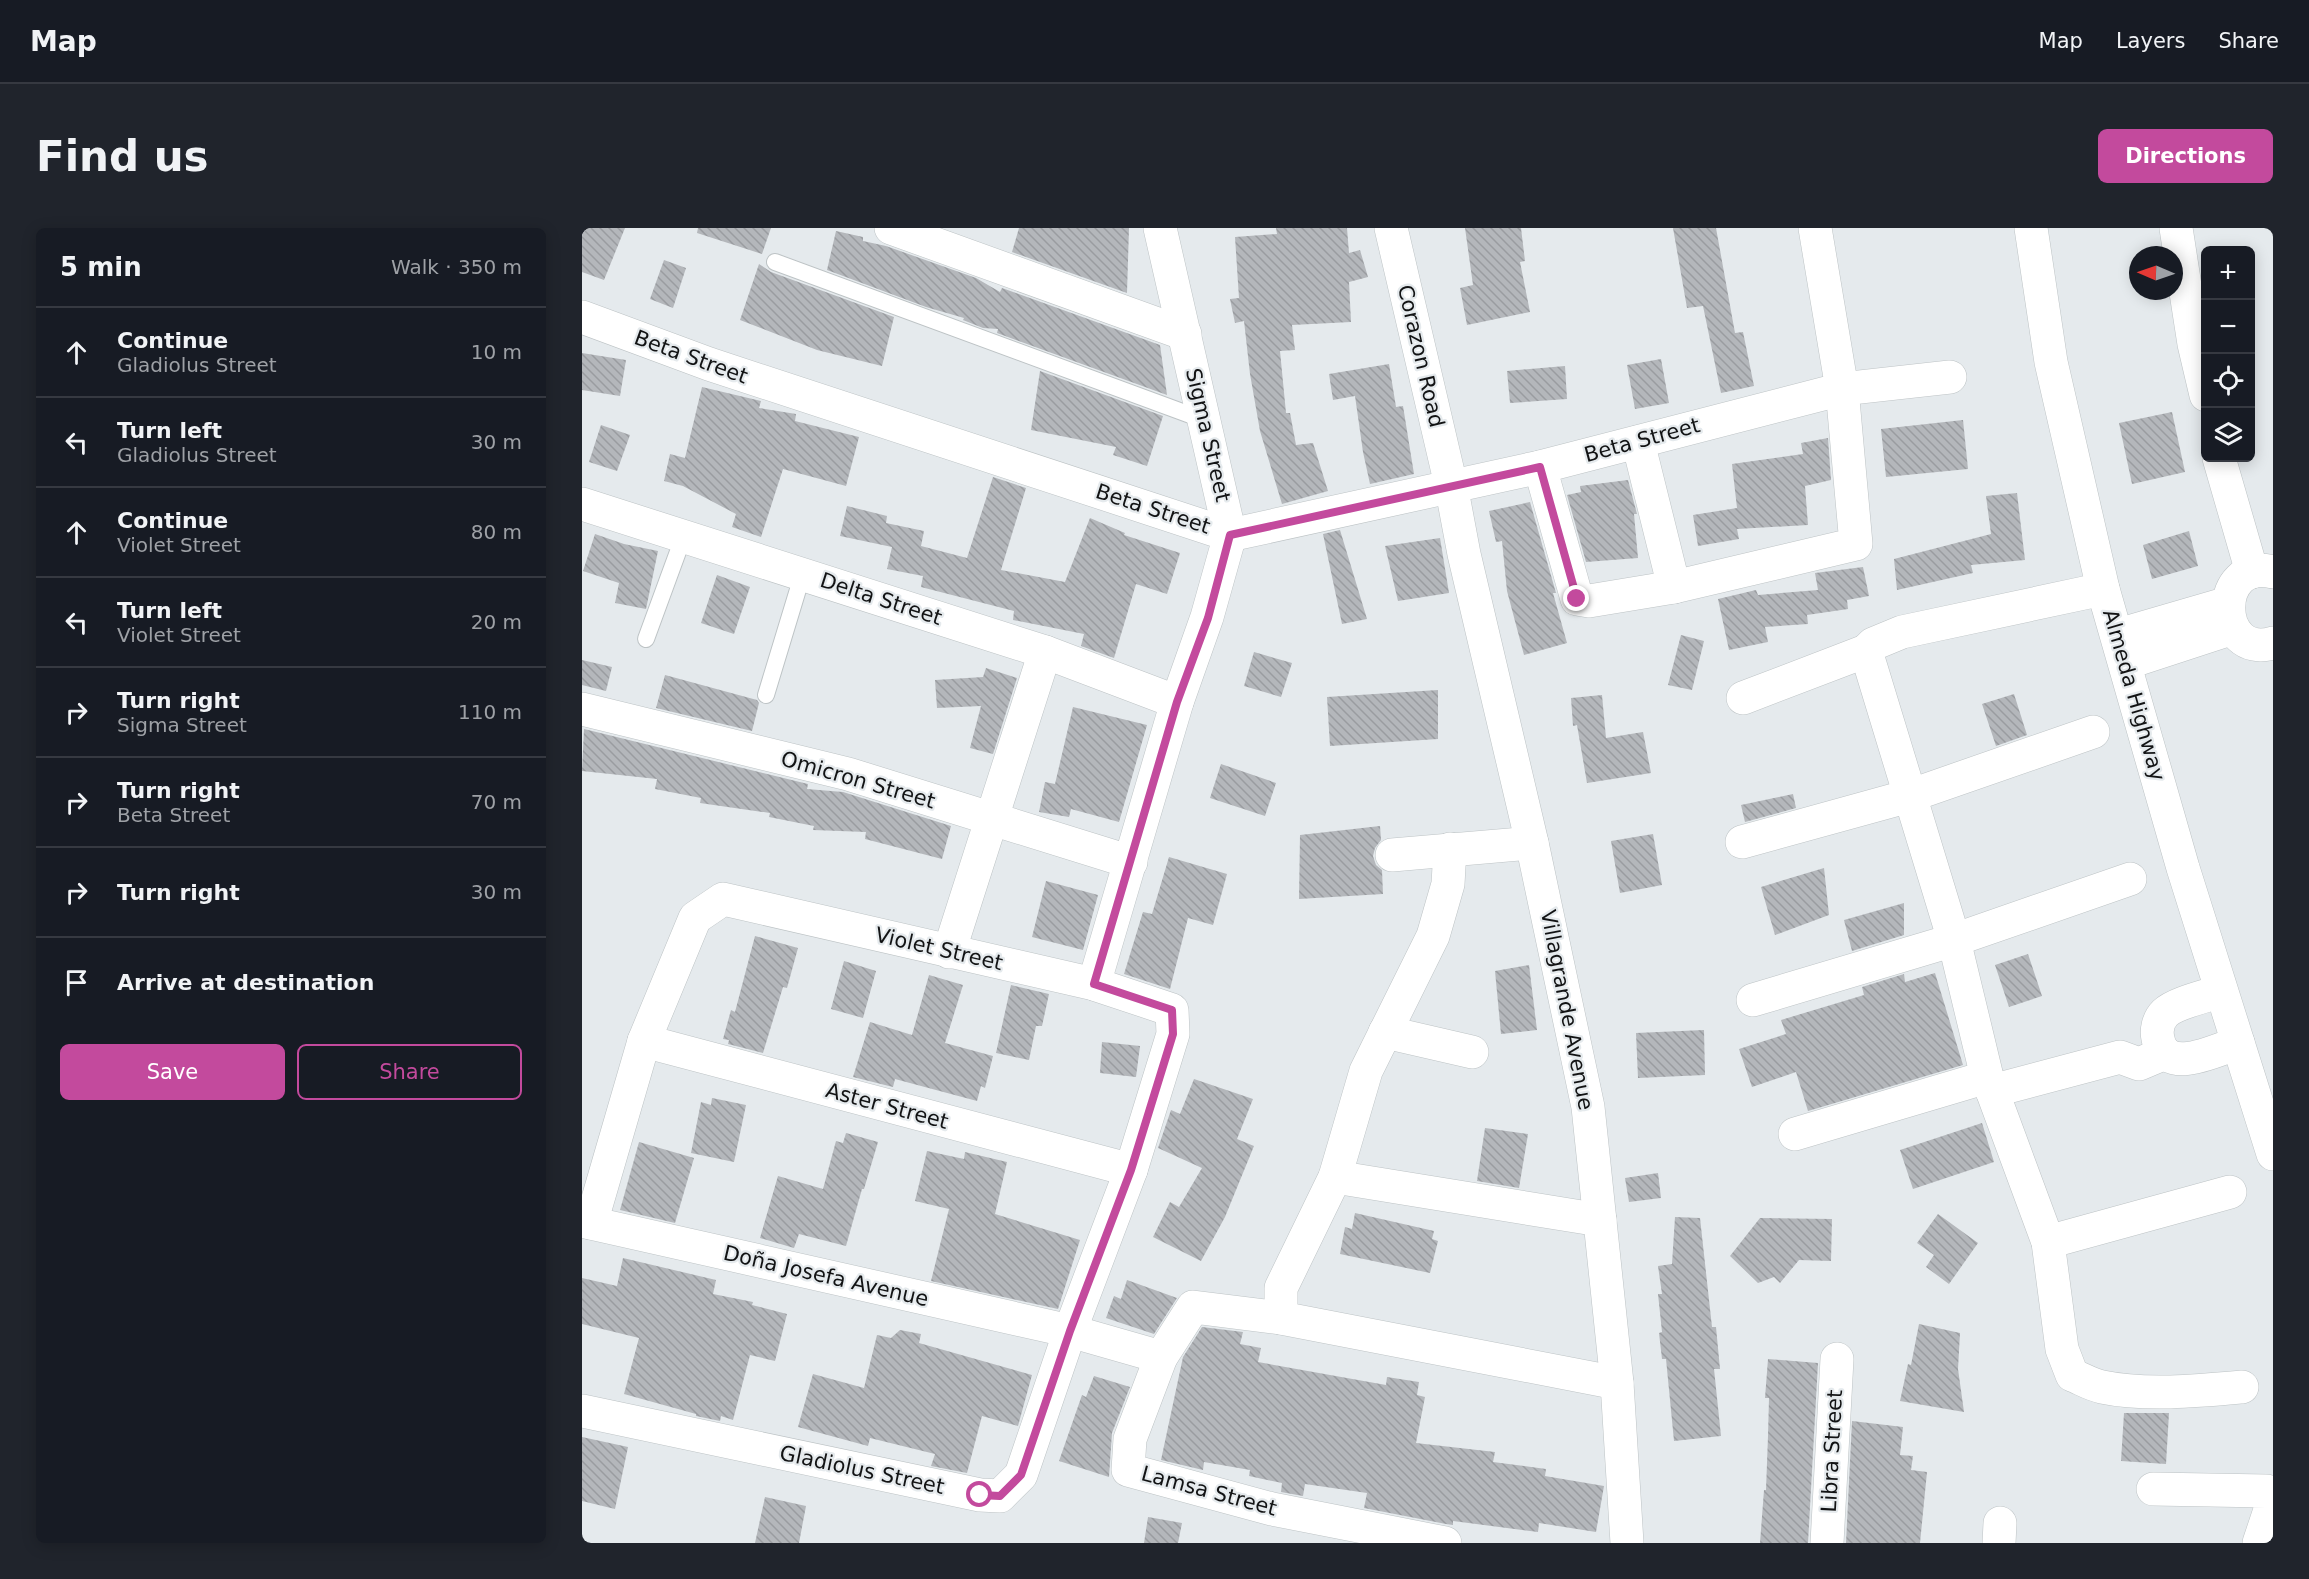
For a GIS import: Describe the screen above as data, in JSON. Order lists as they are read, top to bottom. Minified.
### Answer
{"streets":{"main road":["Corazon Road","Beta Street","Sigma Street","Delta Street","Almeda Highway","Omicron Street","Violet Street","Villagrande Avenue","Aster Street","Doña Josefa Avenue","Libra Street","Gladiolus Street","Lamsa Street"]},"crossings":[["Corazon Road","Beta Street"],["Corazon Road","Villagrande Avenue"],["Beta Street","Sigma Street"],["Beta Street","Villagrande Avenue"],["Sigma Street","Delta Street"],["Sigma Street","Omicron Street"],["Sigma Street","Violet Street"],["Violet Street","Aster Street"],["Violet Street","Doña Josefa Avenue"],["Violet Street","Gladiolus Street"],["Doña Josefa Avenue","Gladiolus Street"],["Doña Josefa Avenue","Lamsa Street"]],"north":"left","page":{"header":"Map","nav":["Map","Layers","Share"],"buttons":["Directions",["Save","Share"]],"title":"Find us","heading":["5 min","Walk · 350 m"],"map_buttons":["+","−"],"list":[["Continue","Gladiolus Street","10 m"],["Turn left","Gladiolus Street","30 m"],["Continue","Violet Street","80 m"],["Turn left","Violet Street","20 m"],["Turn right","Sigma Street","110 m"],["Turn right","Beta Street","70 m"],["Turn right","30 m"],"Arrive at destination"]}}
